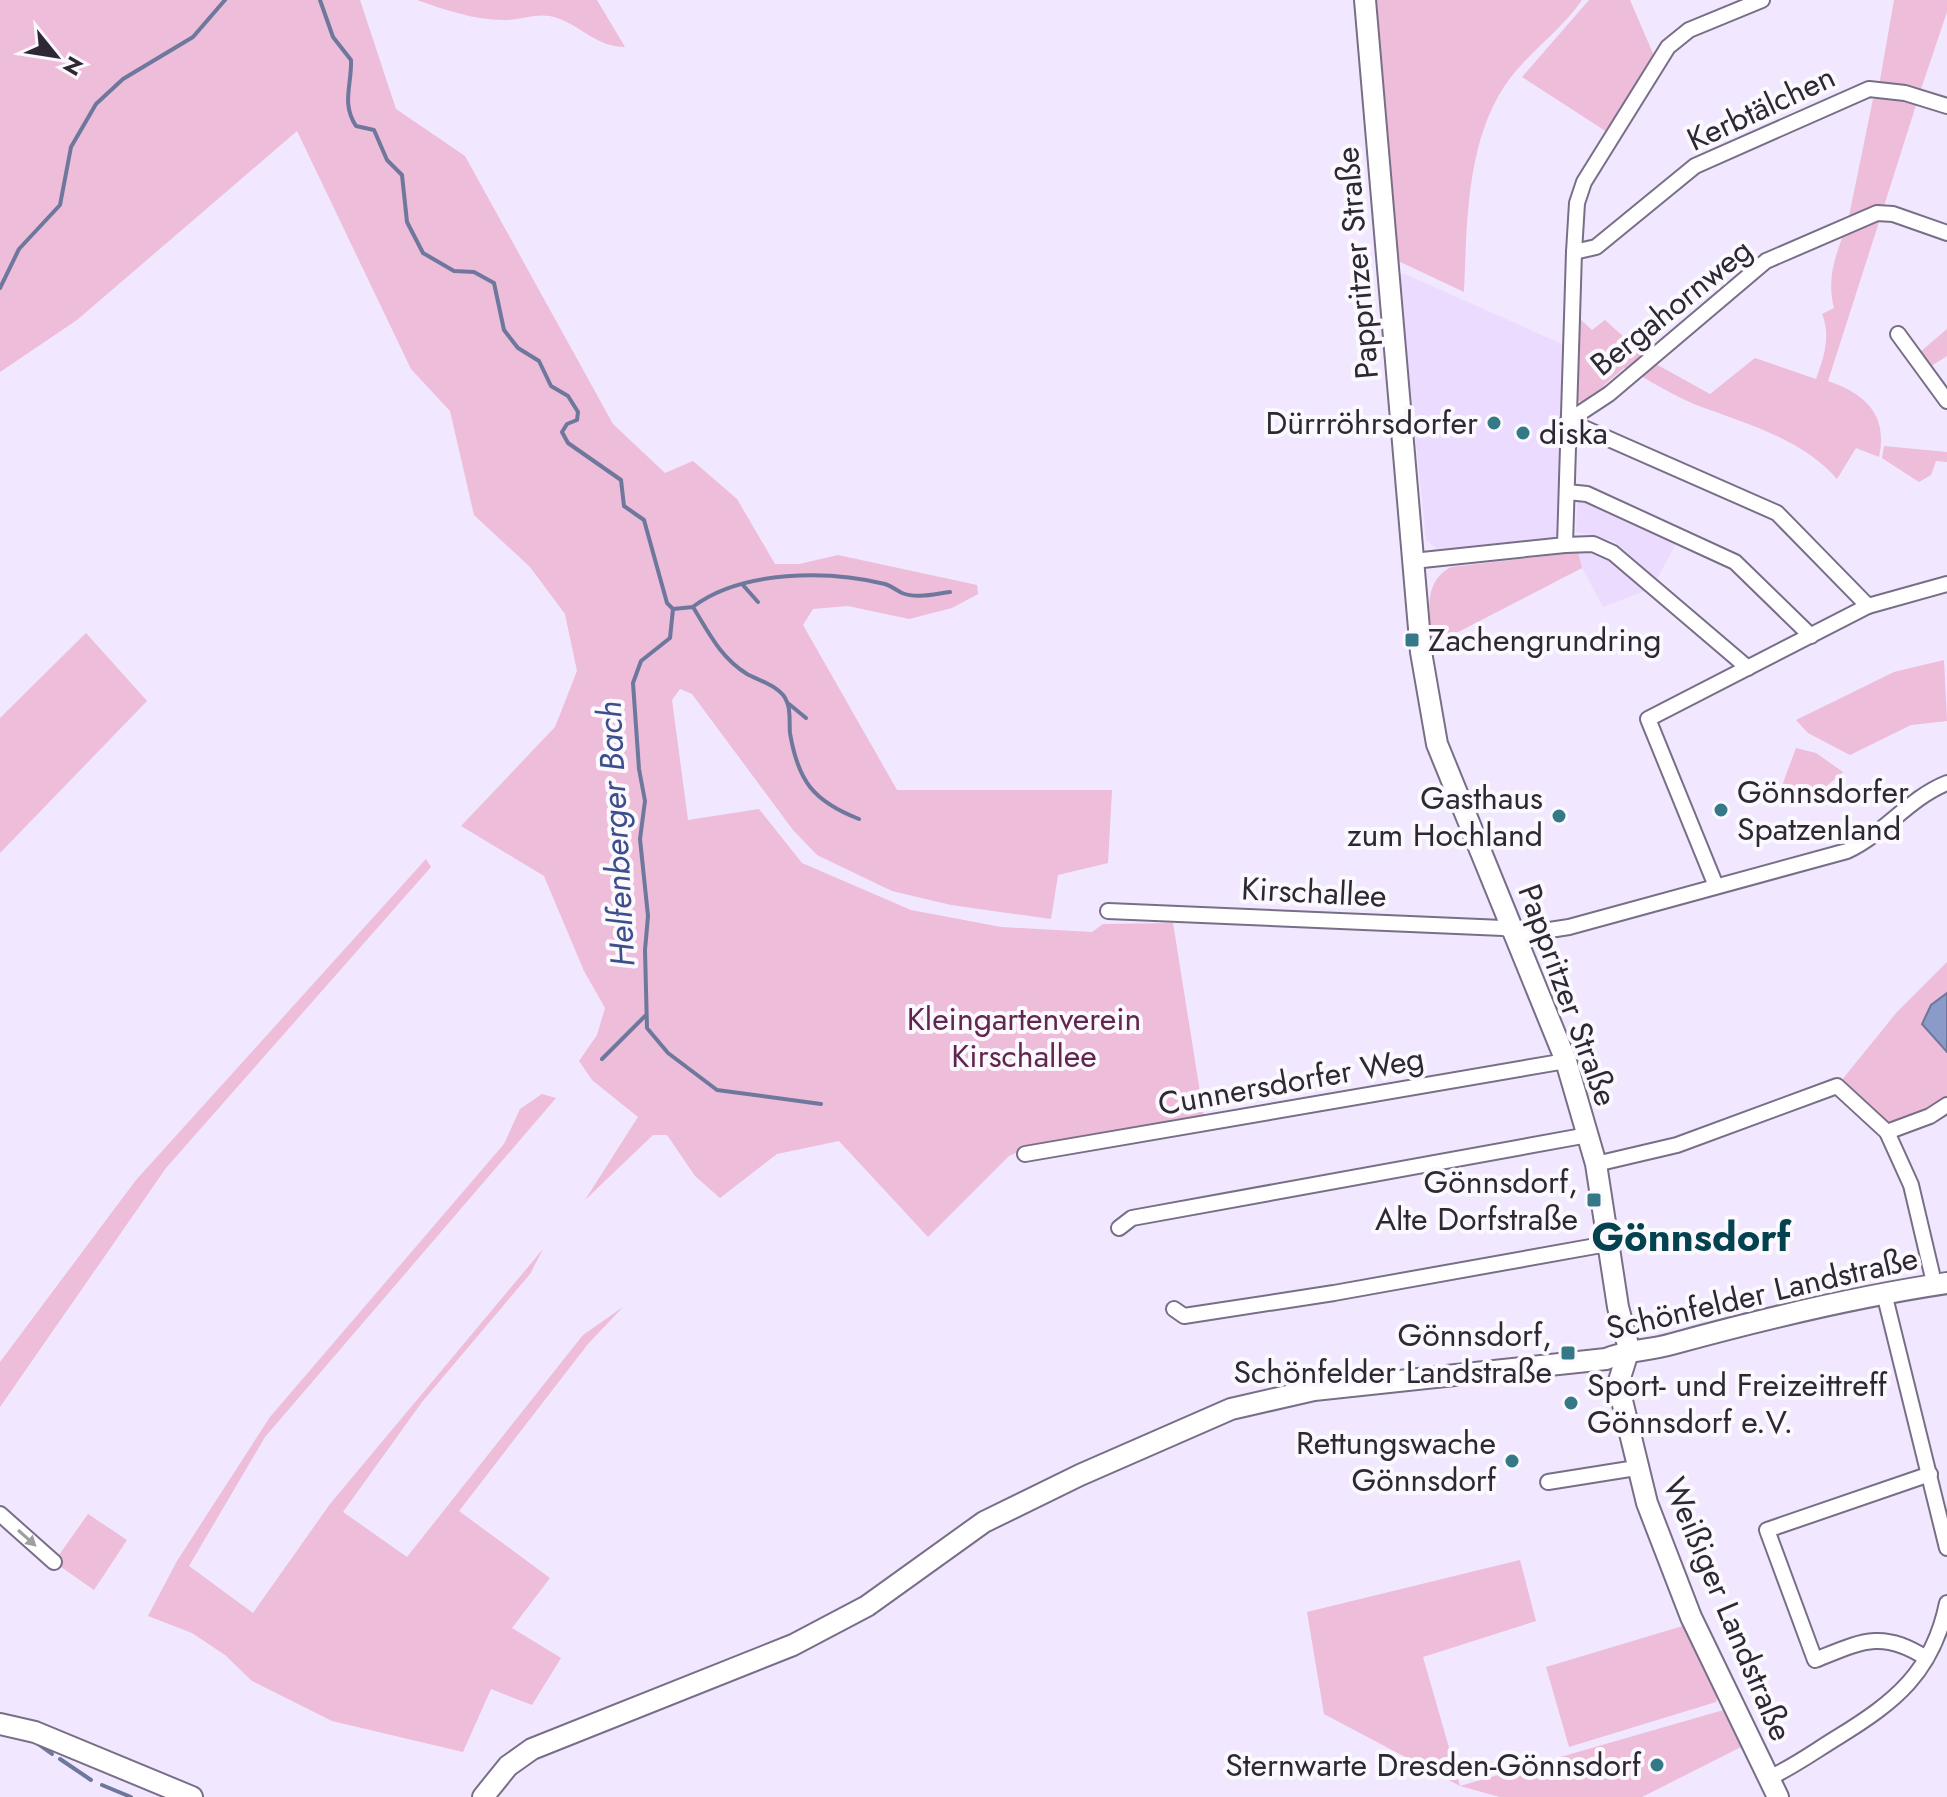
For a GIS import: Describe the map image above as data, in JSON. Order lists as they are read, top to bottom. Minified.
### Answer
{"streets":{"street":["Kerbtälchen","Pappritzer Straße","Bergahornweg","Kirschallee","Cunnersdorfer Weg","Schönfelder Landstraße","Weißiger Landstraße"]},"crossings":[["Pappritzer Straße","Kirschallee"],["Pappritzer Straße","Cunnersdorfer Weg"],["Pappritzer Straße","Schönfelder Landstraße"],["Pappritzer Straße","Weißiger Landstraße"],["Schönfelder Landstraße","Weißiger Landstraße"]],"districts":["Gönnsdorf"],"water":["Helfenberger Bach"],"parks":["Kleingartenverein Kirschallee"],"places":{"other":["Dürrröhrsdorfer","diska","Gönnsdorfer Spatzenland","Gasthaus zum Hochland","Sport- und Freizeittreff Gönnsdorf e.V.","Rettungswache Gönnsdorf","Sternwarte Dresden-Gönnsdorf"],"transit":["Zachengrundring","Gönnsdorf, Alte Dorfstraße","Gönnsdorf, Schönfelder Landstraße"]},"north":"bottom right"}
